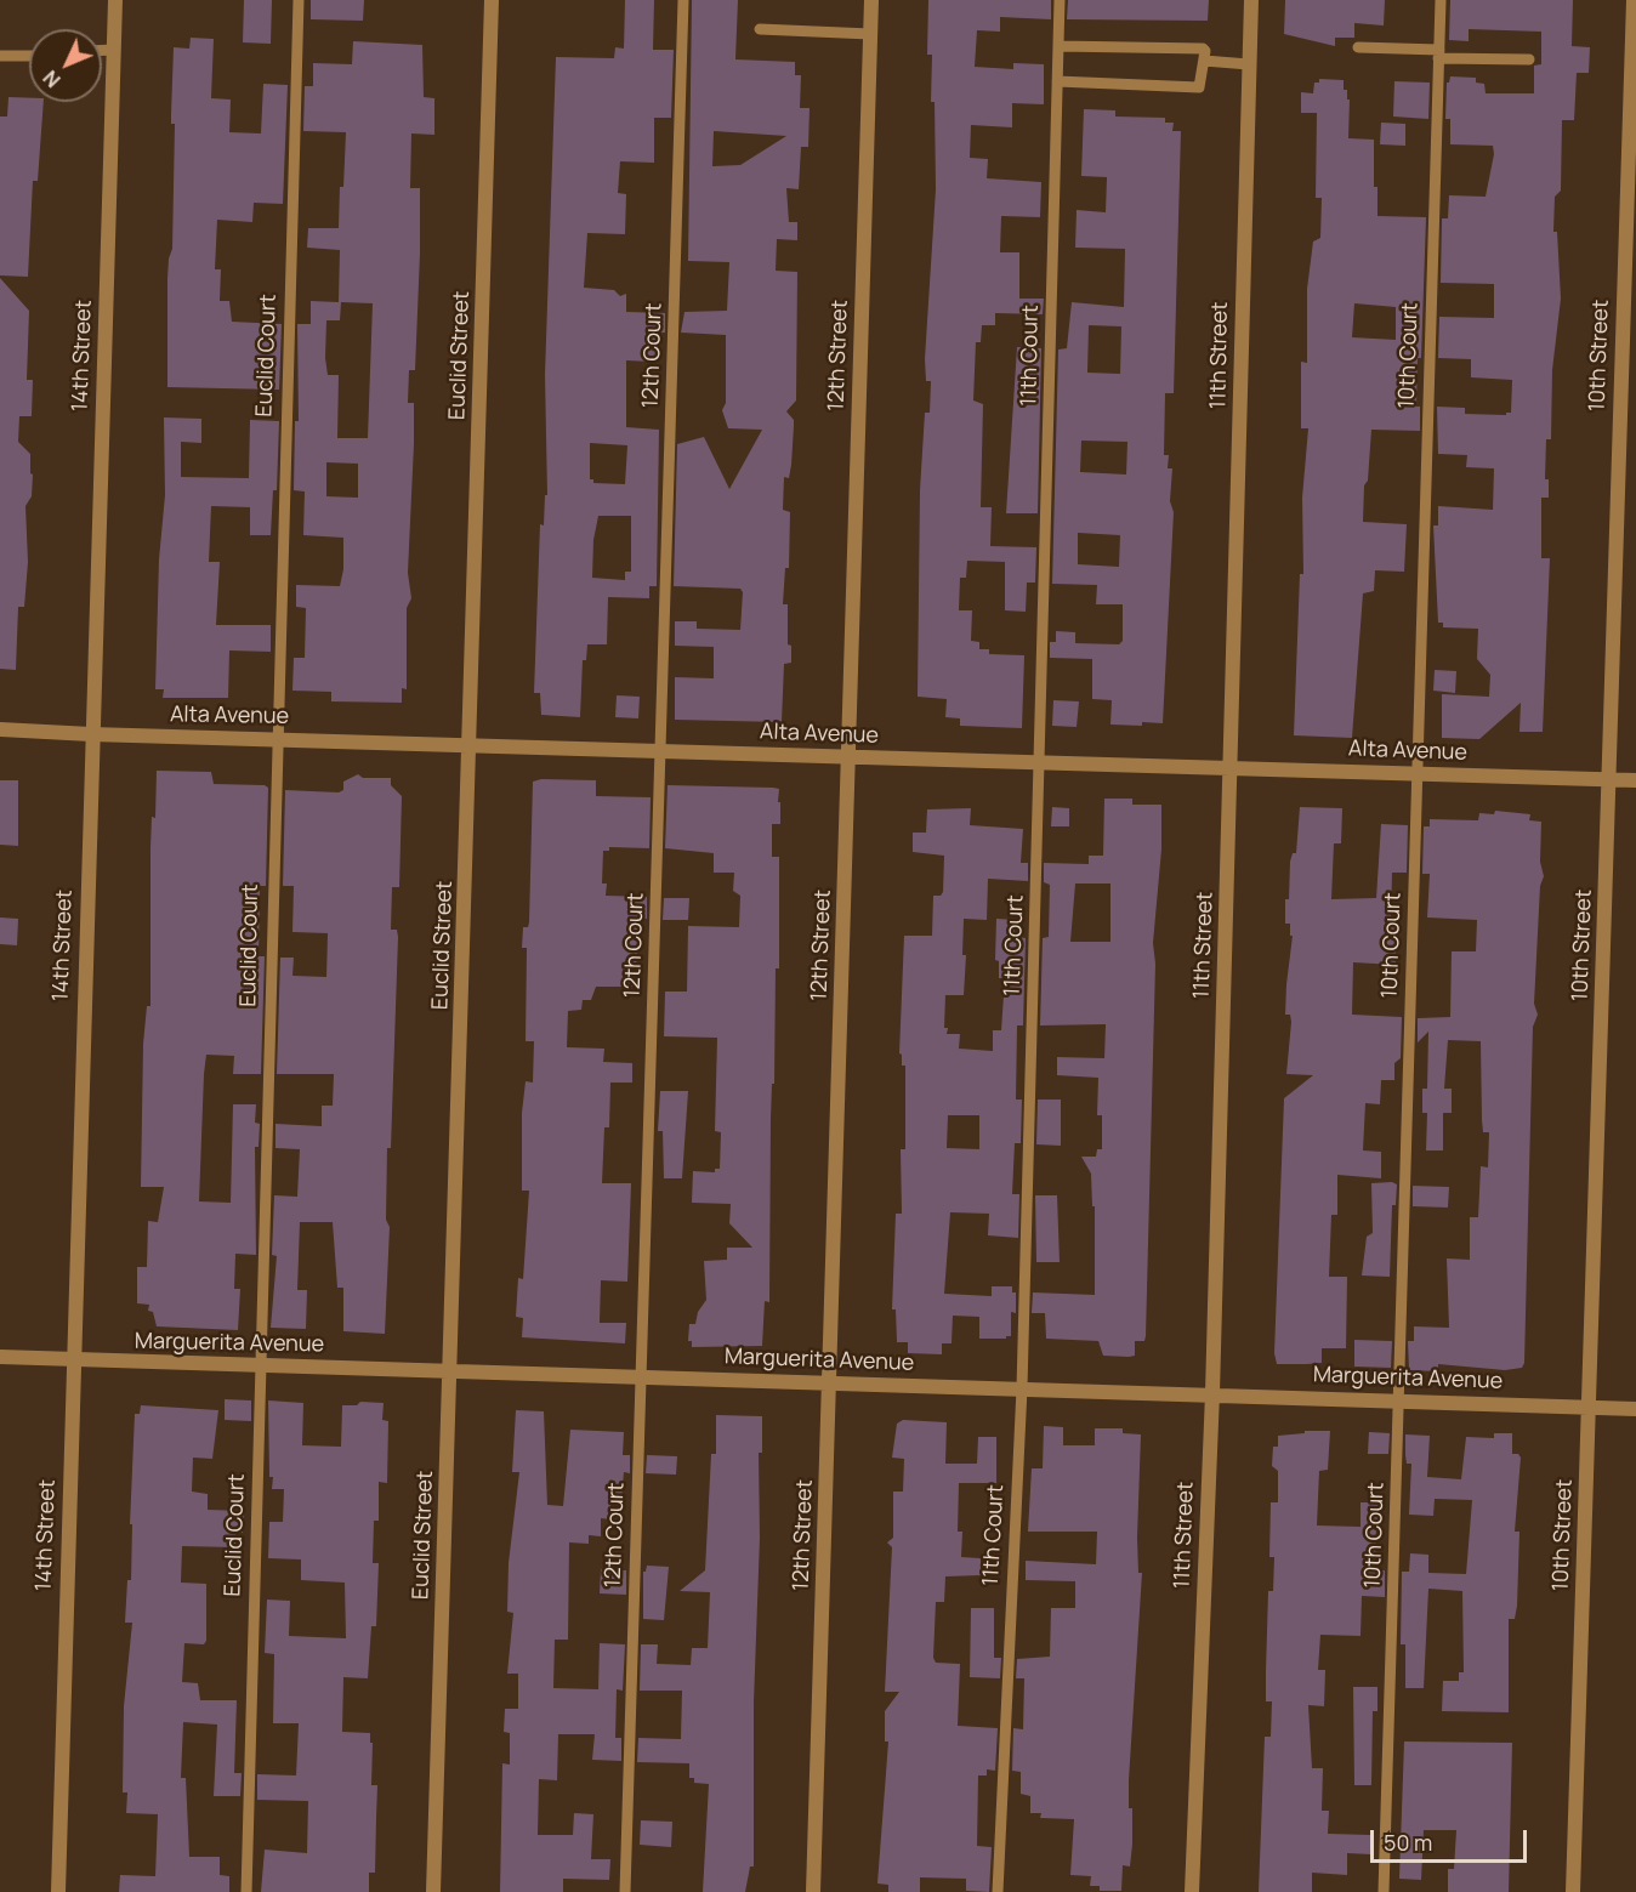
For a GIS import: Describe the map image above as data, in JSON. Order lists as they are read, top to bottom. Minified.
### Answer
{"streets":{"street":["14th Street","Euclid Street","12th Street","11th Street","10th Street","Alta Avenue","Marguerita Avenue"],"lane":["Euclid Court","12th Court","11th Court","10th Court"]},"crossings":[["14th Street","Alta Avenue"],["14th Street","Marguerita Avenue"],["Euclid Court","Alta Avenue"],["Euclid Court","Marguerita Avenue"],["Euclid Street","Alta Avenue"],["Euclid Street","Marguerita Avenue"],["12th Court","Alta Avenue"],["12th Court","Marguerita Avenue"],["12th Street","Alta Avenue"],["12th Street","Marguerita Avenue"],["11th Court","Alta Avenue"],["11th Court","Marguerita Avenue"],["11th Street","Alta Avenue"],["11th Street","Marguerita Avenue"],["10th Court","Alta Avenue"],["10th Court","Marguerita Avenue"],["10th Street","Alta Avenue"],["10th Street","Marguerita Avenue"]],"scale_bar":"50 m","north":"bottom left"}
